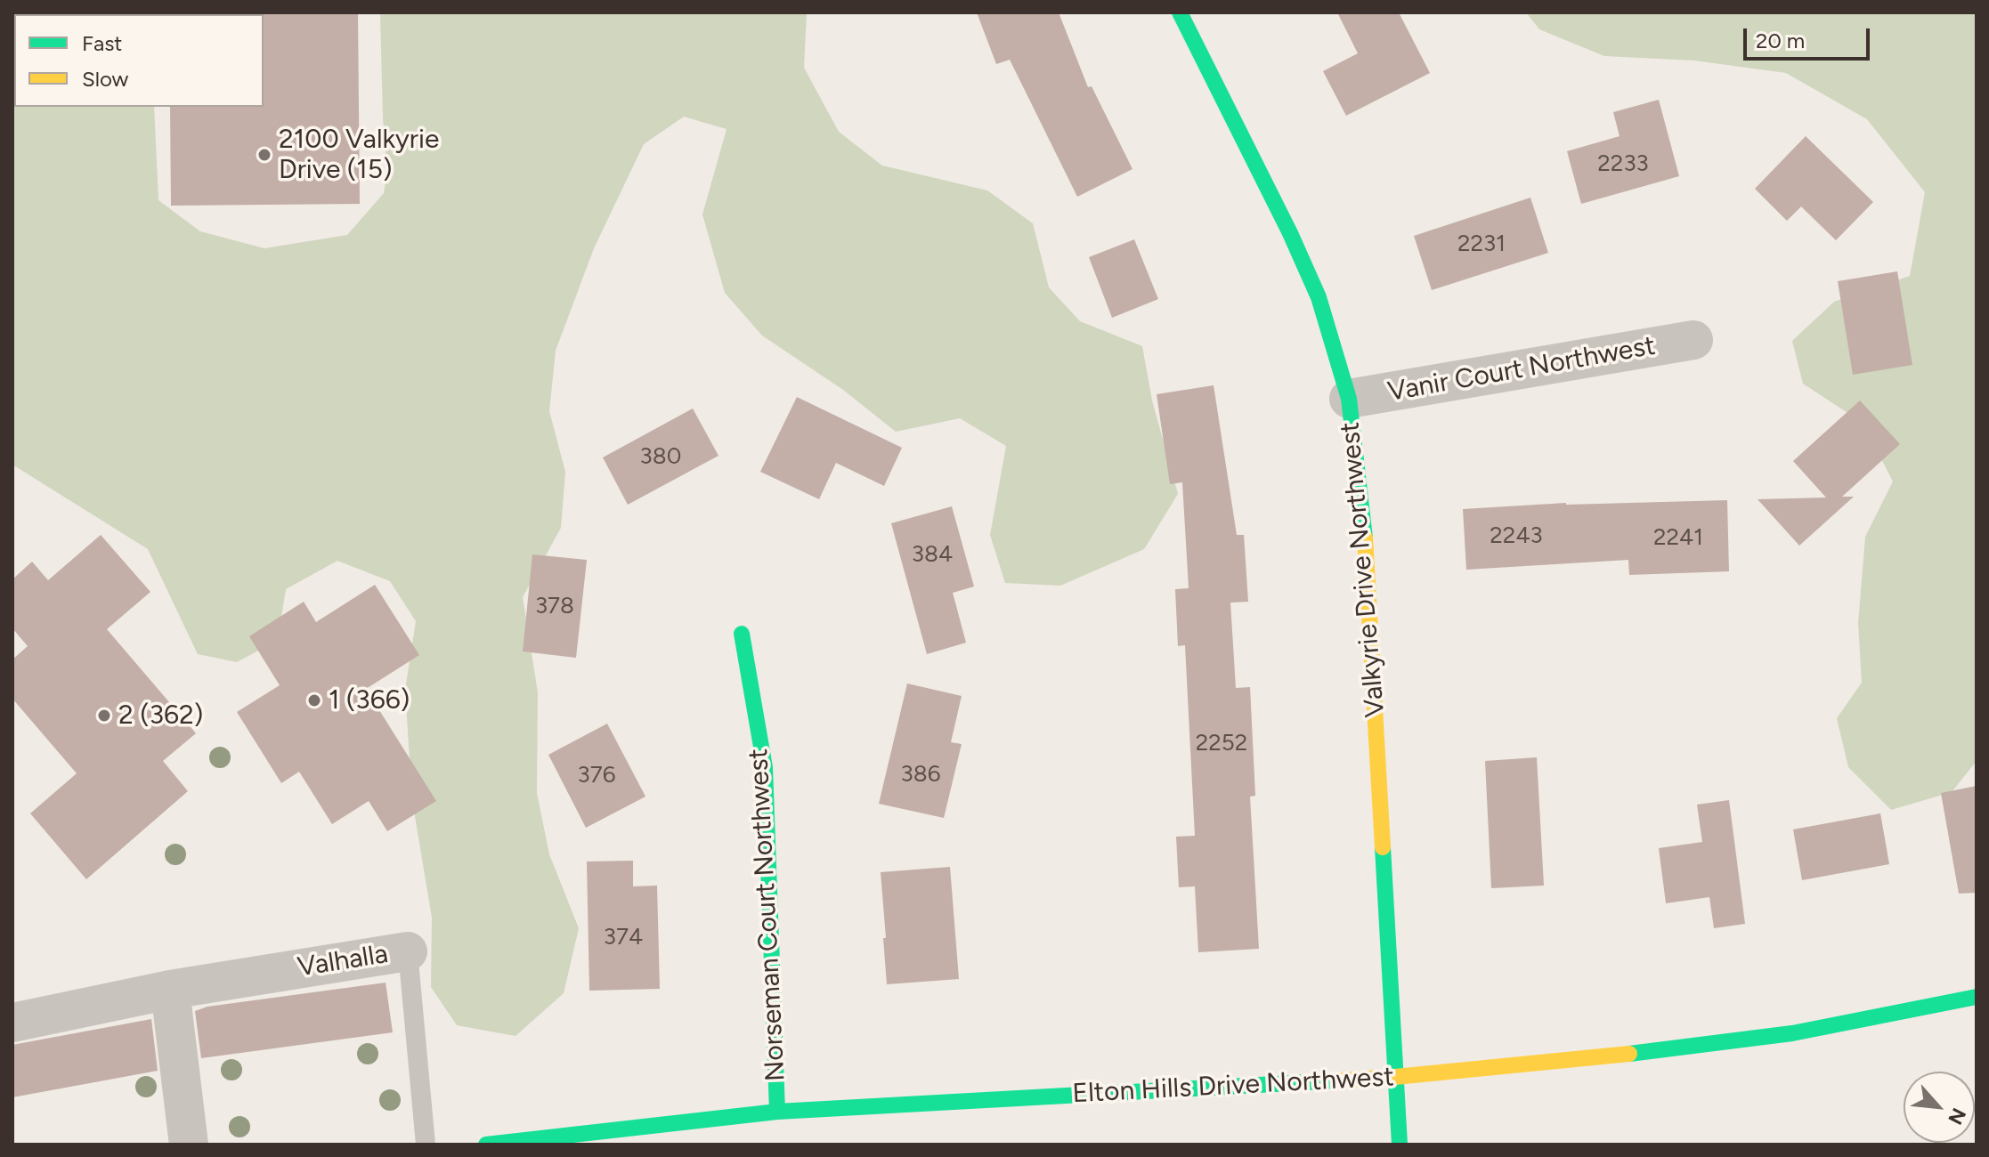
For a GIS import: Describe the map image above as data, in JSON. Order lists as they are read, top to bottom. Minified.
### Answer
{"streets":{"street":["Vanir Court Northwest","Valkyrie Drive Northwest","Norseman Court Northwest","Valhalla","Elton Hills Drive Northwest"]},"crossings":[["Vanir Court Northwest","Valkyrie Drive Northwest"],["Valkyrie Drive Northwest","Elton Hills Drive Northwest"],["Norseman Court Northwest","Elton Hills Drive Northwest"]],"places":["2100 Valkyrie Drive (15)","1 (366)","2 (362)"],"house_numbers":["2233","2231","380","2243","2241","384","378","2252","386","376","374"],"legend":["Fast","Slow"],"scale_bar":"20 m","north":"bottom right"}
